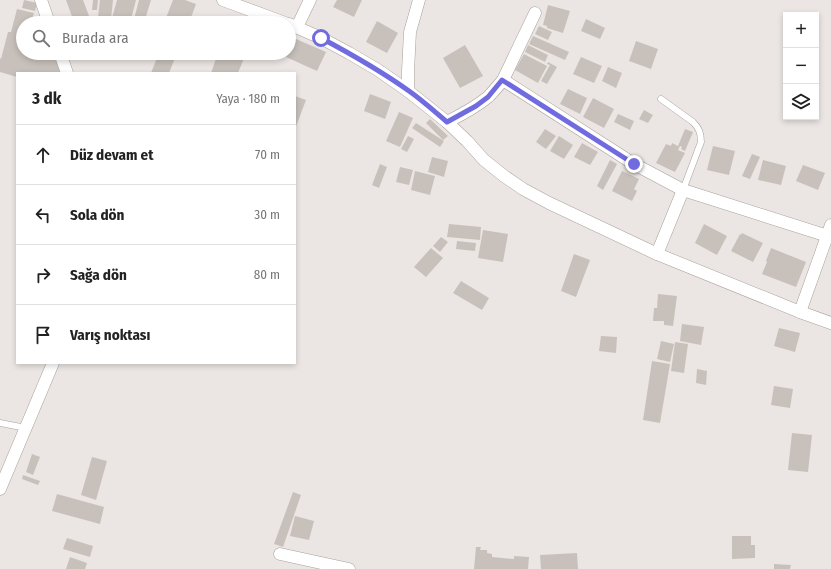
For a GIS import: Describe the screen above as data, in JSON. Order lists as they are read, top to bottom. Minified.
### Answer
{"page":{"map_buttons":["+","−"],"search":"Burada ara","heading":["3 dk","Yaya · 180 m"],"list":[["Düz devam et","70 m"],["Sola dön","30 m"],["Sağa dön","80 m"],"Varış noktası"]}}
